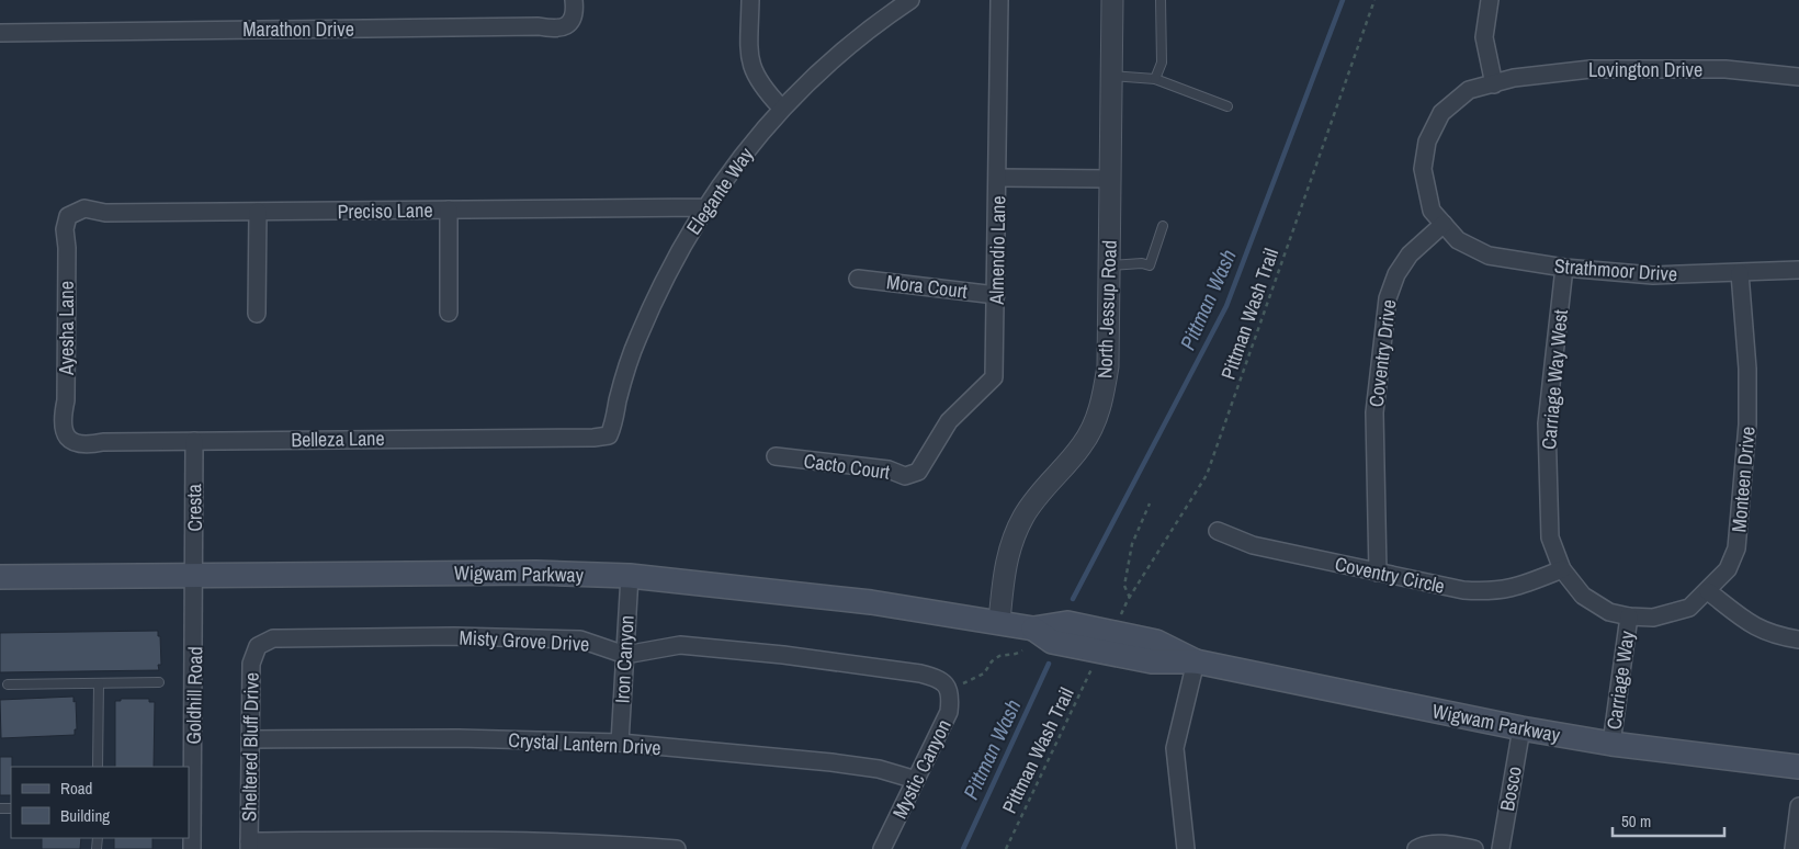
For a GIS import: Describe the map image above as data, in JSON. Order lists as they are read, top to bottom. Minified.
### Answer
{"streets":{"main road":["Wigwam Parkway"],"street":["Marathon Drive","Lovington Drive","Elegante Way","Preciso Lane","Almendio Lane","Strathmoor Drive","Mora Court","North Jessup Road","Ayesha Lane","Coventry Drive","Carriage Way West","Belleza Lane","Cacto Court","Monteen Drive","Cresta","Coventry Circle","Misty Grove Drive","Iron Canyon","Carriage Way","Goldhill Road","Crystal Lantern Drive","Sheltered Bluff Drive","Mystic Canyon","Bosco"],"path":["Pittman Wash Trail"]},"crossings":[["Elegante Way","Preciso Lane"],["Elegante Way","Belleza Lane"],["Preciso Lane","Ayesha Lane"],["Almendio Lane","Mora Court"],["Almendio Lane","Cacto Court"],["Strathmoor Drive","Coventry Drive"],["Strathmoor Drive","Carriage Way West"],["Strathmoor Drive","Monteen Drive"],["North Jessup Road","Wigwam Parkway"],["Ayesha Lane","Belleza Lane"],["Coventry Drive","Coventry Circle"],["Carriage Way West","Monteen Drive"],["Carriage Way West","Coventry Circle"],["Carriage Way West","Carriage Way"],["Belleza Lane","Cresta"],["Monteen Drive","Carriage Way"],["Cresta","Wigwam Parkway"],["Cresta","Goldhill Road"],["Wigwam Parkway","Iron Canyon"],["Wigwam Parkway","Carriage Way"],["Wigwam Parkway","Goldhill Road"],["Wigwam Parkway","Bosco"],["Misty Grove Drive","Iron Canyon"],["Misty Grove Drive","Sheltered Bluff Drive"],["Misty Grove Drive","Mystic Canyon"],["Iron Canyon","Crystal Lantern Drive"],["Crystal Lantern Drive","Sheltered Bluff Drive"],["Crystal Lantern Drive","Mystic Canyon"]],"water":["Pittman Wash"],"legend":["Road","Building"],"scale_bar":"50 m"}
